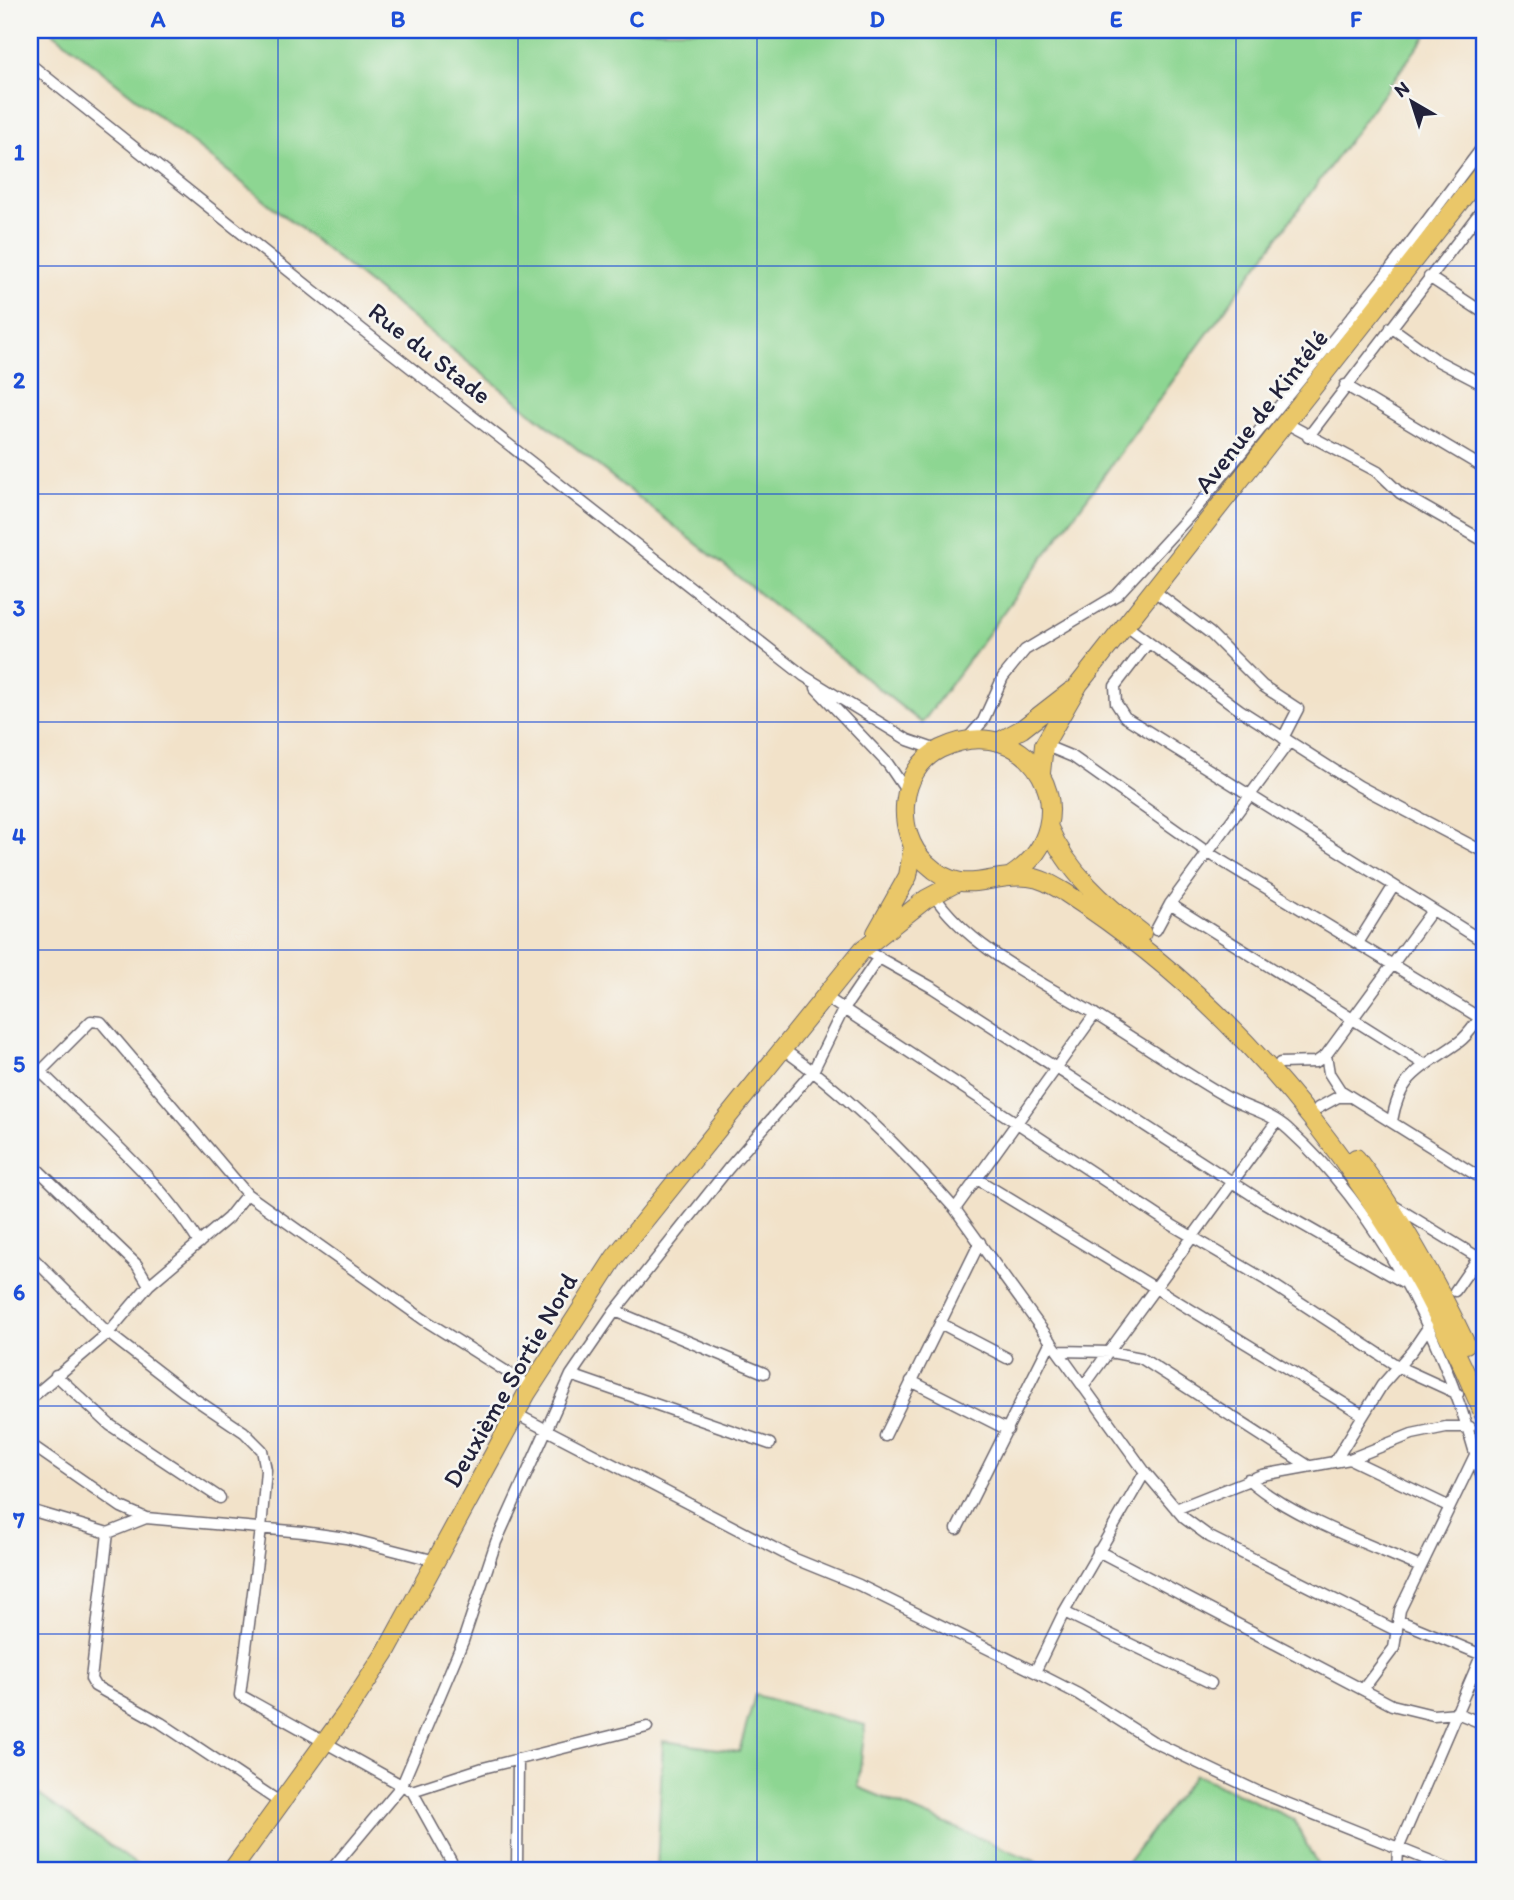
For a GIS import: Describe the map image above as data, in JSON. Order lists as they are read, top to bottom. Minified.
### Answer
{"streets":{"main road":["Avenue de Kintélé","Deuxième Sortie Nord"],"street":["Rue du Stade"]},"crossings":[["Rue du Stade","Avenue de Kintélé"],["Rue du Stade","Deuxième Sortie Nord"],["Avenue de Kintélé","Deuxième Sortie Nord"]],"north":"top left","grid":{"columns":["A","B","C","D","E","F"],"rows":["1","2","3","4","5","6","7","8"]}}
